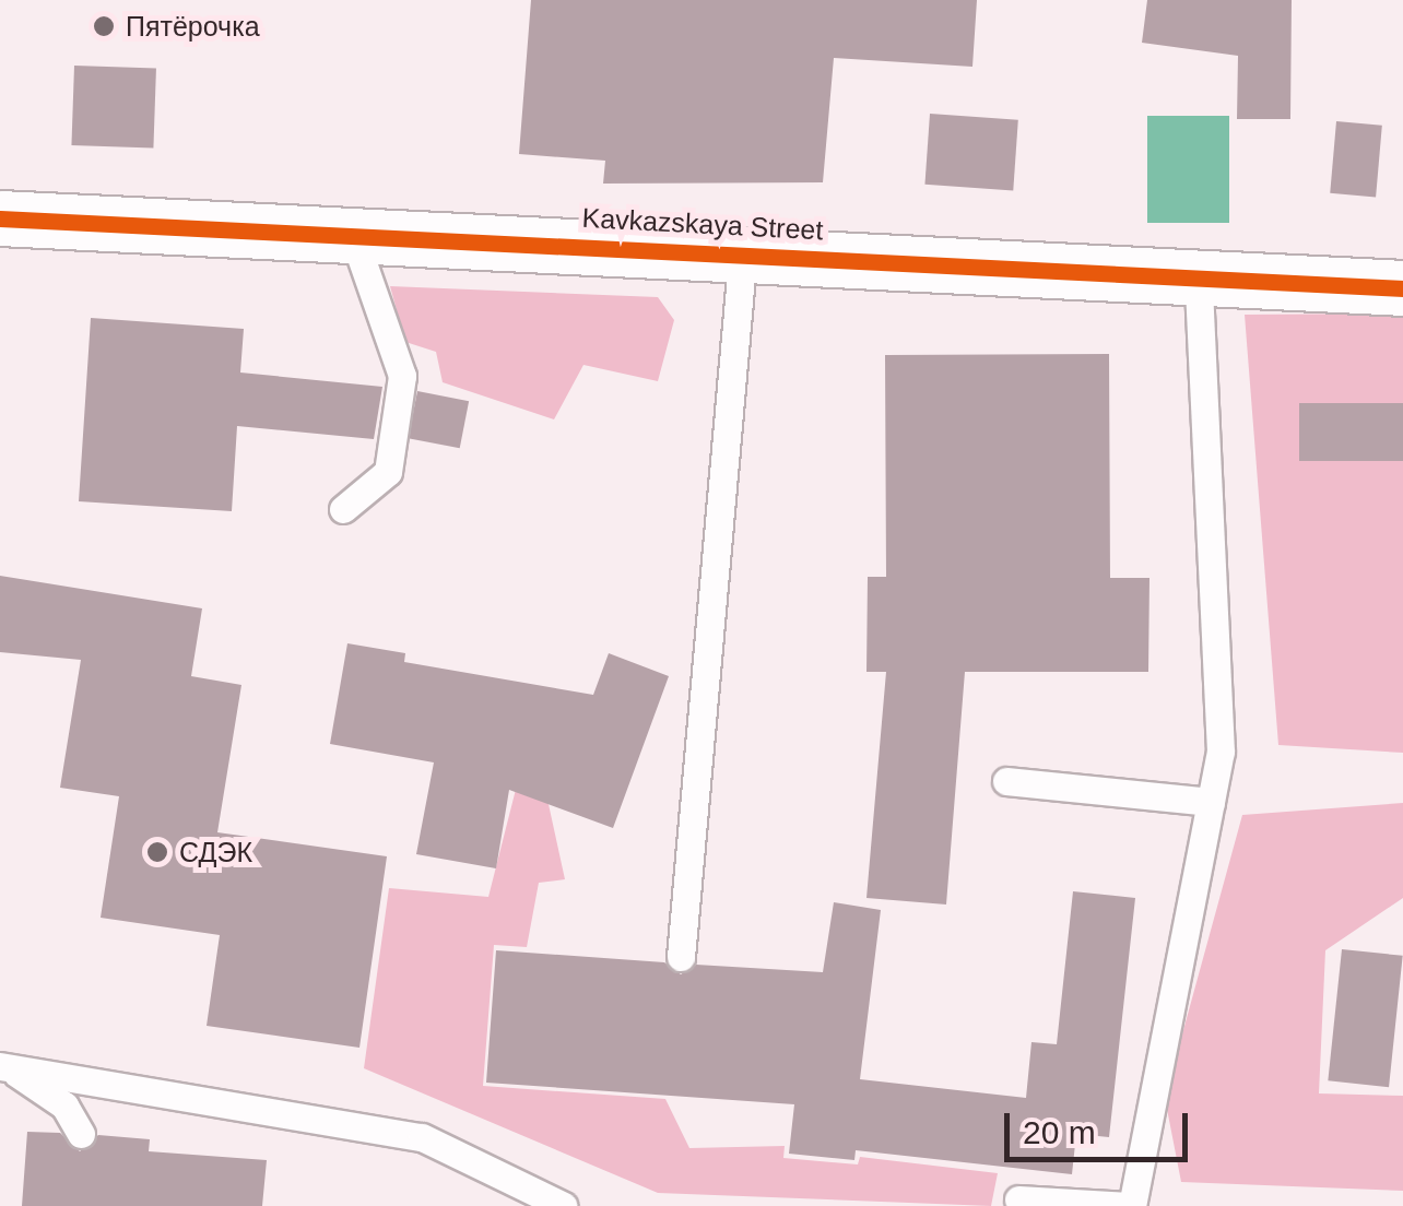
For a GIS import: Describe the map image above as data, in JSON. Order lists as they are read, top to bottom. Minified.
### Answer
{"streets":{"street":["Kavkazskaya Street"]},"places":["Пятёрочка","СДЭК"],"scale_bar":"20 m"}
